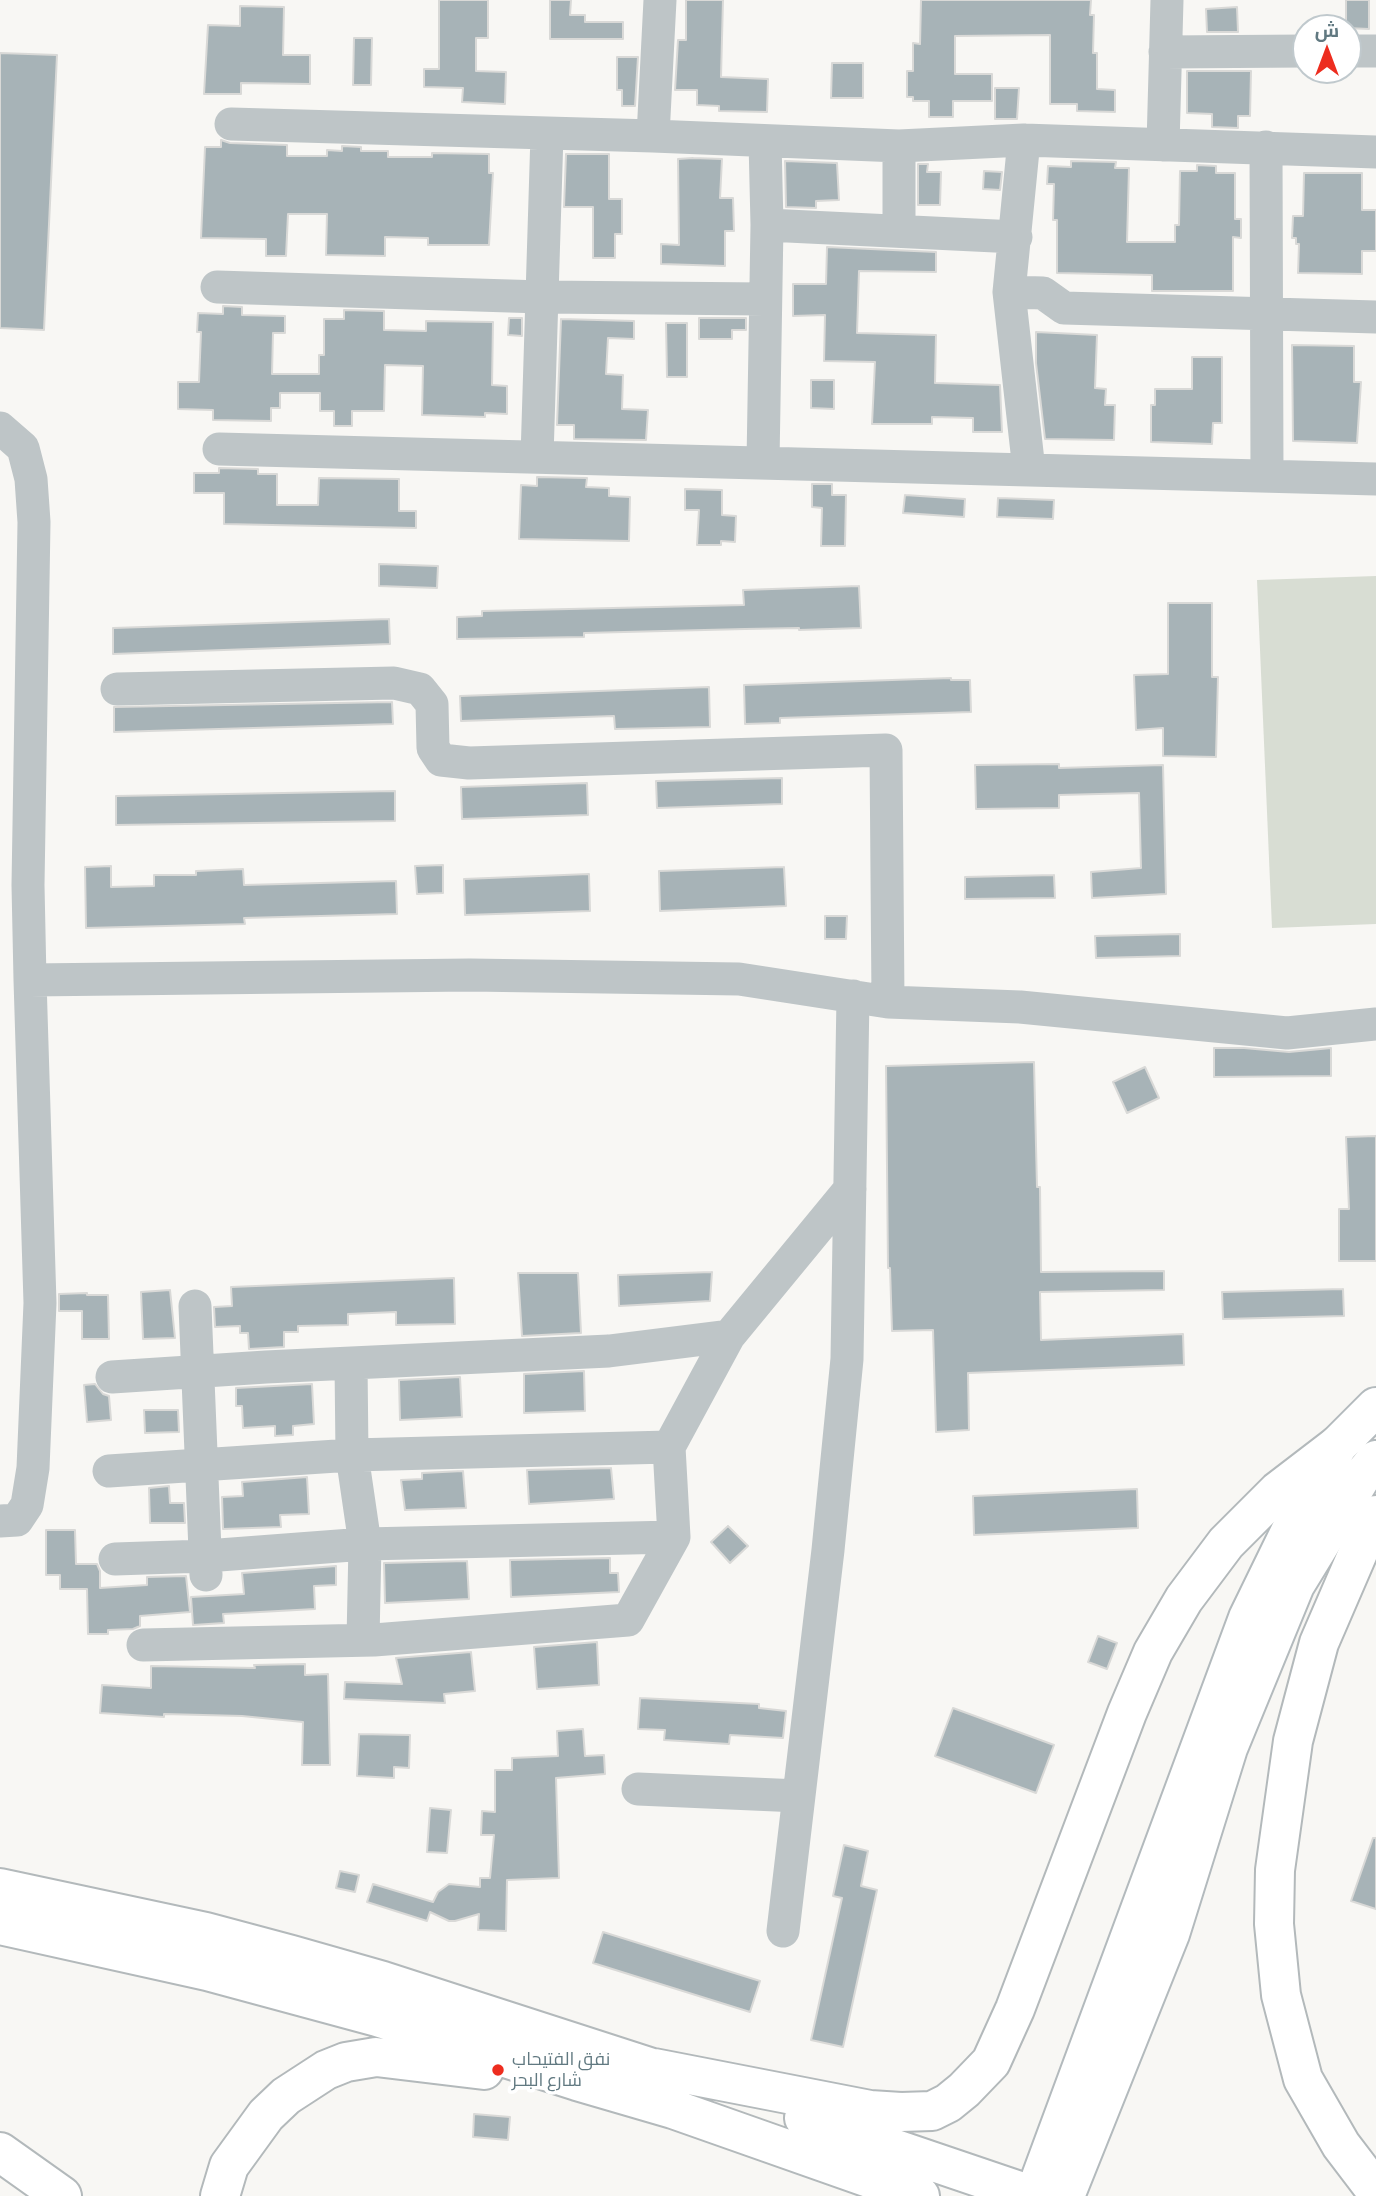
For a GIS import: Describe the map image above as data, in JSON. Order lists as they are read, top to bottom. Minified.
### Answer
{"places":["نفق الفتيحاب شارع البحر"],"north":"top"}
